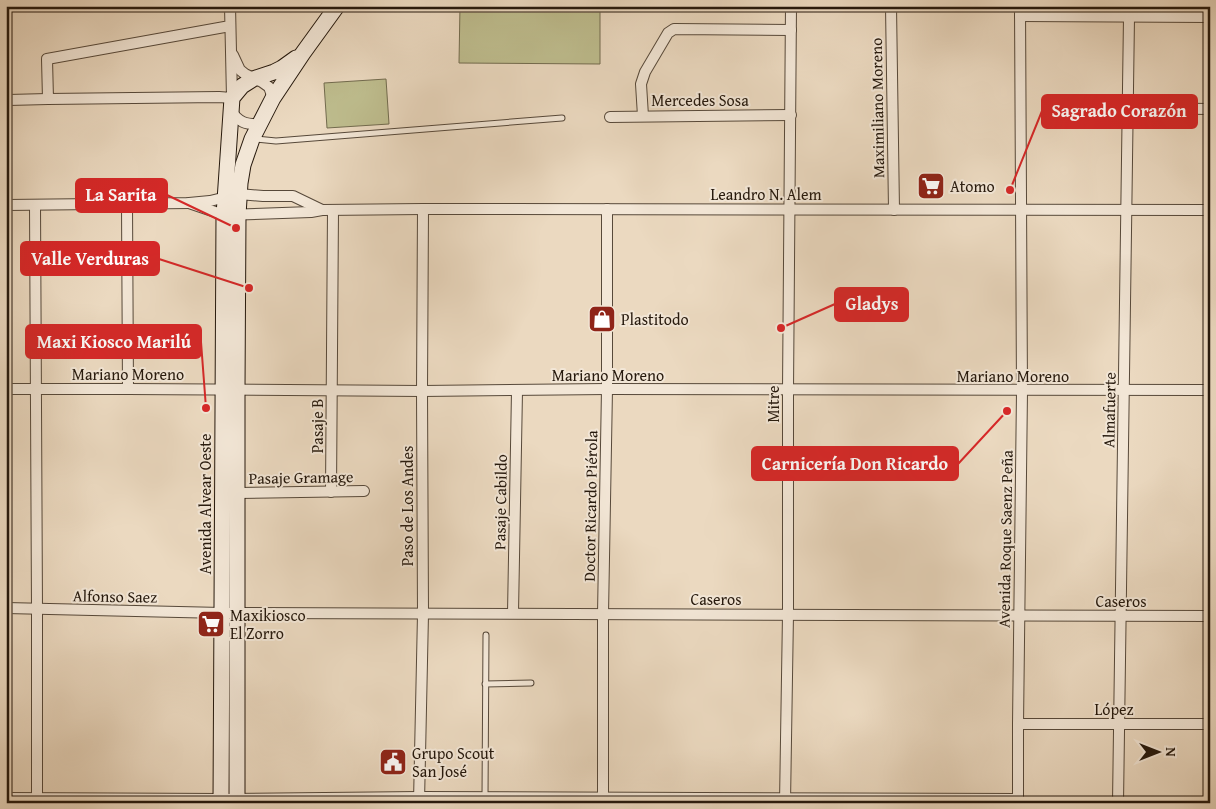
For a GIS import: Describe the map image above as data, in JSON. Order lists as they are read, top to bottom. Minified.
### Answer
{"streets":{"main road":["Avenida Alvear Oeste"],"street":["Mercedes Sosa","Maximiliano Moreno","Leandro N. Alem","Mariano Moreno","Mitre","Almafuerte","Pasaje B","Pasaje Gramage","Pasaje Cabildo","Paso de Los Andes","Doctor Ricardo Piérola","Avenida Roque Saenz Peña","Alfonso Saez","Caseros","López"]},"crossings":[["Mercedes Sosa","Mitre"],["Maximiliano Moreno","Leandro N. Alem"],["Leandro N. Alem","Mitre"],["Leandro N. Alem","Almafuerte"],["Leandro N. Alem","Pasaje B"],["Leandro N. Alem","Avenida Alvear Oeste"],["Leandro N. Alem","Paso de Los Andes"],["Leandro N. Alem","Doctor Ricardo Piérola"],["Leandro N. Alem","Avenida Roque Saenz Peña"],["Mariano Moreno","Mitre"],["Mariano Moreno","Almafuerte"],["Mariano Moreno","Pasaje B"],["Mariano Moreno","Pasaje Cabildo"],["Mariano Moreno","Avenida Alvear Oeste"],["Mariano Moreno","Paso de Los Andes"],["Mariano Moreno","Doctor Ricardo Piérola"],["Mariano Moreno","Avenida Roque Saenz Peña"],["Mitre","Caseros"],["Almafuerte","Caseros"],["Almafuerte","López"],["Pasaje B","Pasaje Gramage"],["Pasaje Gramage","Avenida Alvear Oeste"],["Pasaje Cabildo","Caseros"],["Avenida Alvear Oeste","Alfonso Saez"],["Avenida Alvear Oeste","Caseros"],["Paso de Los Andes","Caseros"],["Doctor Ricardo Piérola","Caseros"],["Avenida Roque Saenz Peña","Caseros"],["Avenida Roque Saenz Peña","López"],["Alfonso Saez","Caseros"]],"places":{"supermarket":["Atomo","Maxikiosco El Zorro"],"other":["Sagrado Corazón","La Sarita","Valle Verduras","Gladys","Maxi Kiosco Marilú","Carnicería Don Ricardo"],"shop":["Plastitodo"],"public building":["Grupo Scout San José"]},"north":"right"}
